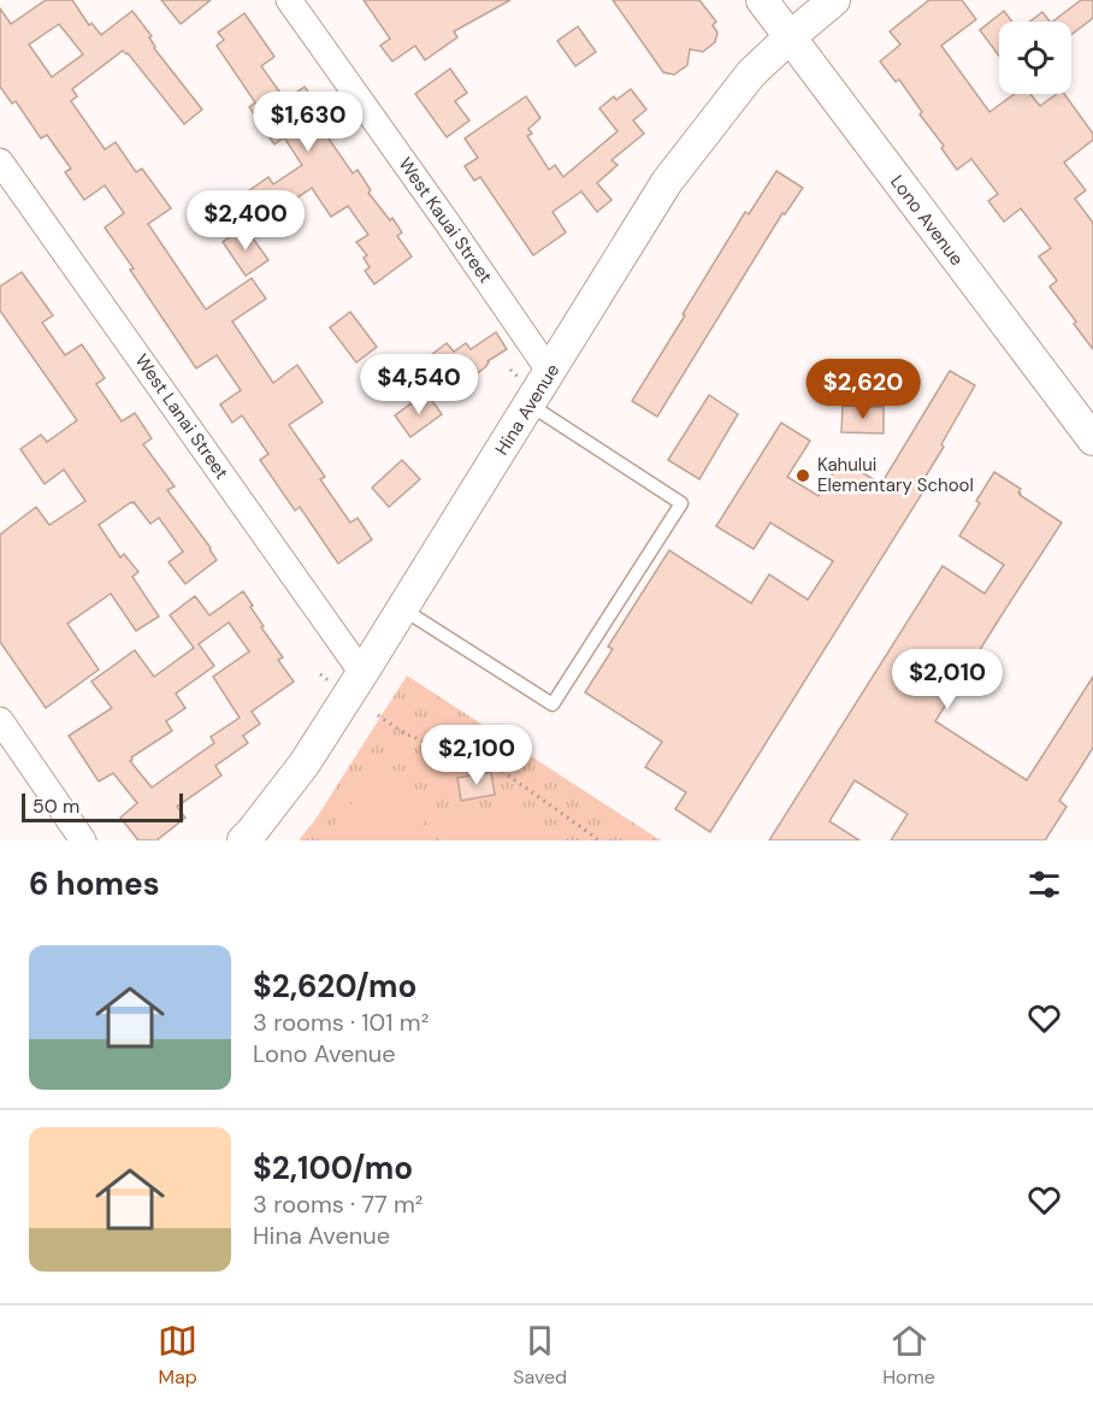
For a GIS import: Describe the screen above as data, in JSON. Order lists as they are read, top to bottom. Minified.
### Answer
{"streets":{"street":["West Kauai Street","Lono Avenue","Hina Avenue","West Lanai Street"]},"crossings":[["West Kauai Street","Hina Avenue"],["Lono Avenue","Hina Avenue"],["Hina Avenue","West Lanai Street"]],"places":["Kahului Elementary School"],"scale_bar":"50 m","page":{"price":["$1,630","$2,400","$4,540","$2,620","$2,010","$2,100"],"scale":"50 m","heading":"6 homes","list":[{"name":"$2,620/mo","note":"3 rooms · 101 m² · Lono Avenue"},{"name":"$2,100/mo","note":"3 rooms · 77 m² · Hina Avenue"}],"tabs":["Map","Saved","Home"]}}
